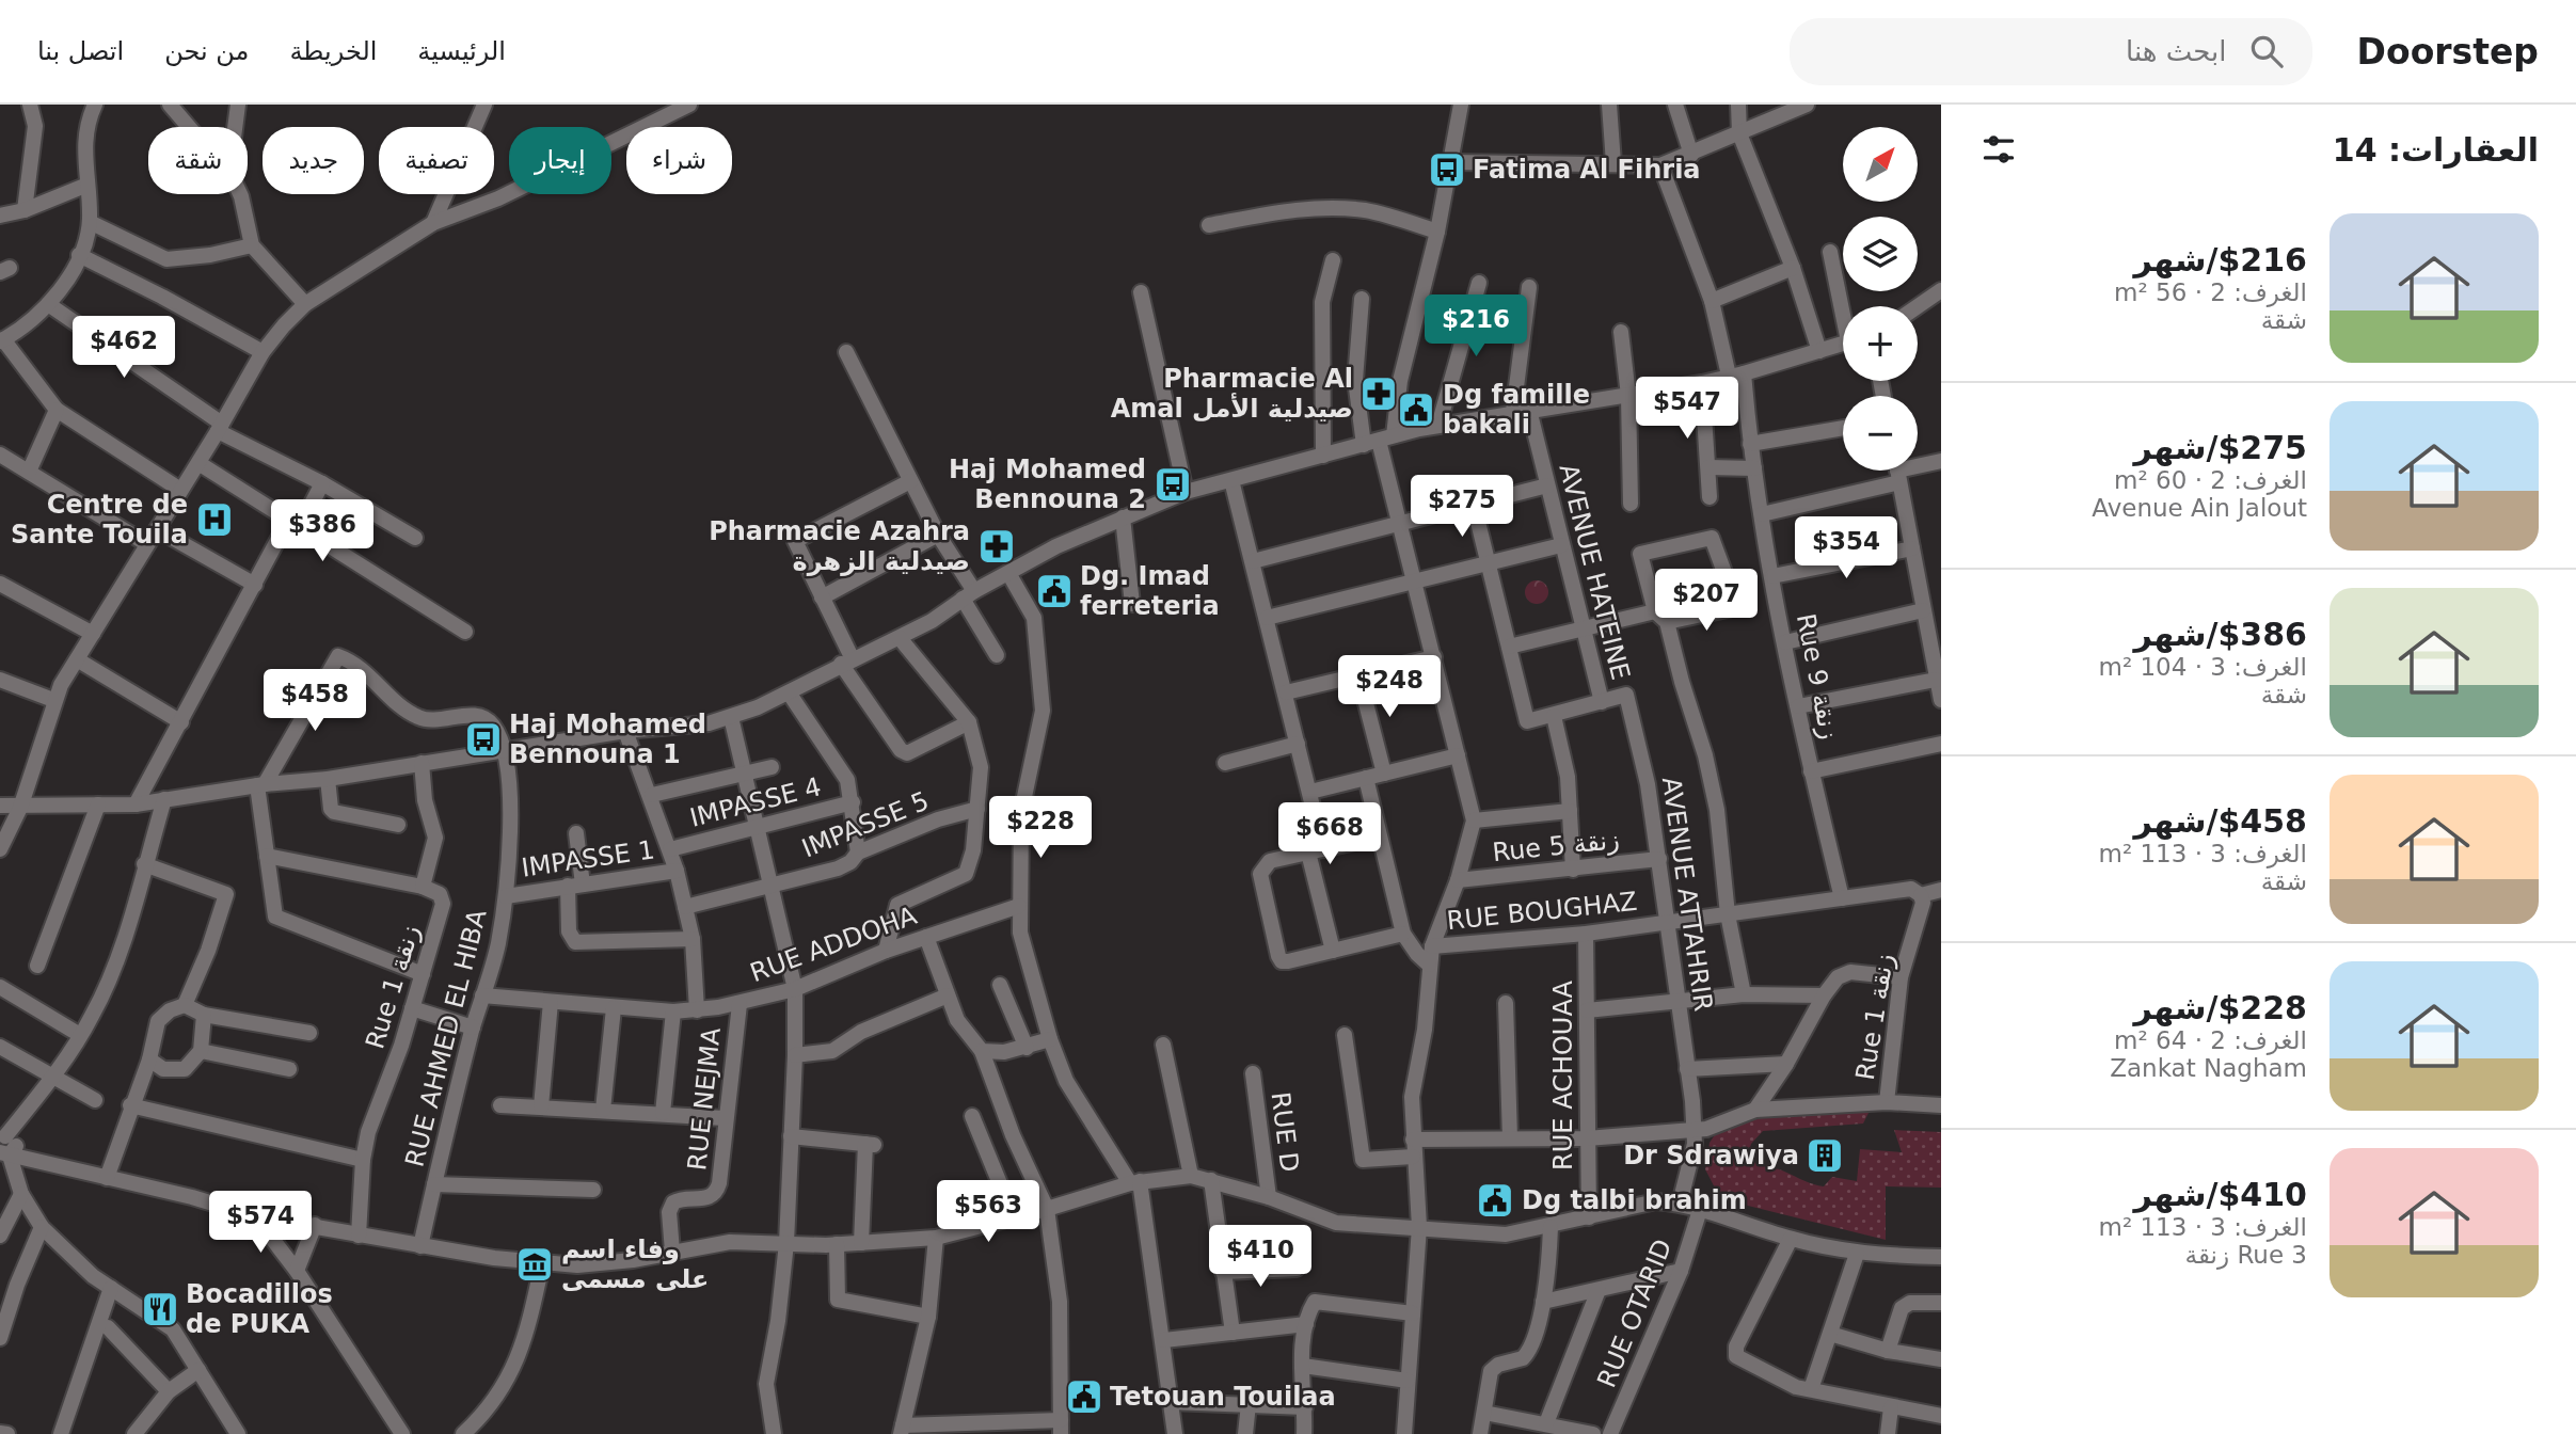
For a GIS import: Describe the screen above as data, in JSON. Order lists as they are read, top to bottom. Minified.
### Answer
{"streets":{"street":["AVENUE HATEINE","Rue 9 زنقة","IMPASSE 4","IMPASSE 5","Rue 5 زنقة","IMPASSE 1","AVENUE ATTAHRIR","RUE BOUGHAZ","RUE ADDOHA","Rue 1 زنقة","RUE AHMED EL HIBA","RUE ACHOUAA","RUE NEJMA","RUE D","RUE OTARID"]},"crossings":[["AVENUE HATEINE","AVENUE ATTAHRIR"],["Rue 9 زنقة","RUE BOUGHAZ"],["Rue 5 زنقة","AVENUE ATTAHRIR"],["IMPASSE 1","RUE AHMED EL HIBA"],["AVENUE ATTAHRIR","RUE BOUGHAZ"],["RUE BOUGHAZ","Rue 1 زنقة"],["RUE BOUGHAZ","RUE ACHOUAA"],["RUE ADDOHA","RUE AHMED EL HIBA"],["RUE ADDOHA","RUE NEJMA"]],"places":{"bus stop":["Fatima Al Fihria","Haj Mohamed Bennouna 2","Haj Mohamed Bennouna 1"],"pharmacy":["Pharmacie Al Amal صيدلية الأمل","Pharmacie Azahra صيدلية الزهرة"],"public building":["Dg famille bakali","Dg. Imad ferreteria","Dg talbi brahim","Tetouan Touilaa"],"hospital":["Centre de Sante Touila"],"building":["Dr Sdrawiya"],"museum":["وفاء اسم على مسمى"],"restaurant":["Bocadillos de PUKA"]},"north":"top right","page":{"header":"Doorstep","search":"ابحث هنا","nav":["الرئيسية","الخريطة","من نحن","اتصل بنا"],"heading":"العقارات: 14","map_buttons":["+","−"],"chip":["شراء","إيجار","تصفية","جديد","شقة"],"list":[{"name":"$216/شهر","note":"الغرف: 2 · 56 m² · شقة"},{"name":"$275/شهر","note":"الغرف: 2 · 60 m² · Avenue Ain Jalout"},{"name":"$386/شهر","note":"الغرف: 3 · 104 m² · شقة"},{"name":"$458/شهر","note":"الغرف: 3 · 113 m² · شقة"},{"name":"$228/شهر","note":"الغرف: 2 · 64 m² · Zankat Nagham"},{"name":"$410/شهر","note":"الغرف: 3 · 113 m² · Rue 3 زنقة"}],"price":["$216","$462","$547","$275","$386","$354","$207","$248","$458","$228","$668","$563","$574","$410"]}}
